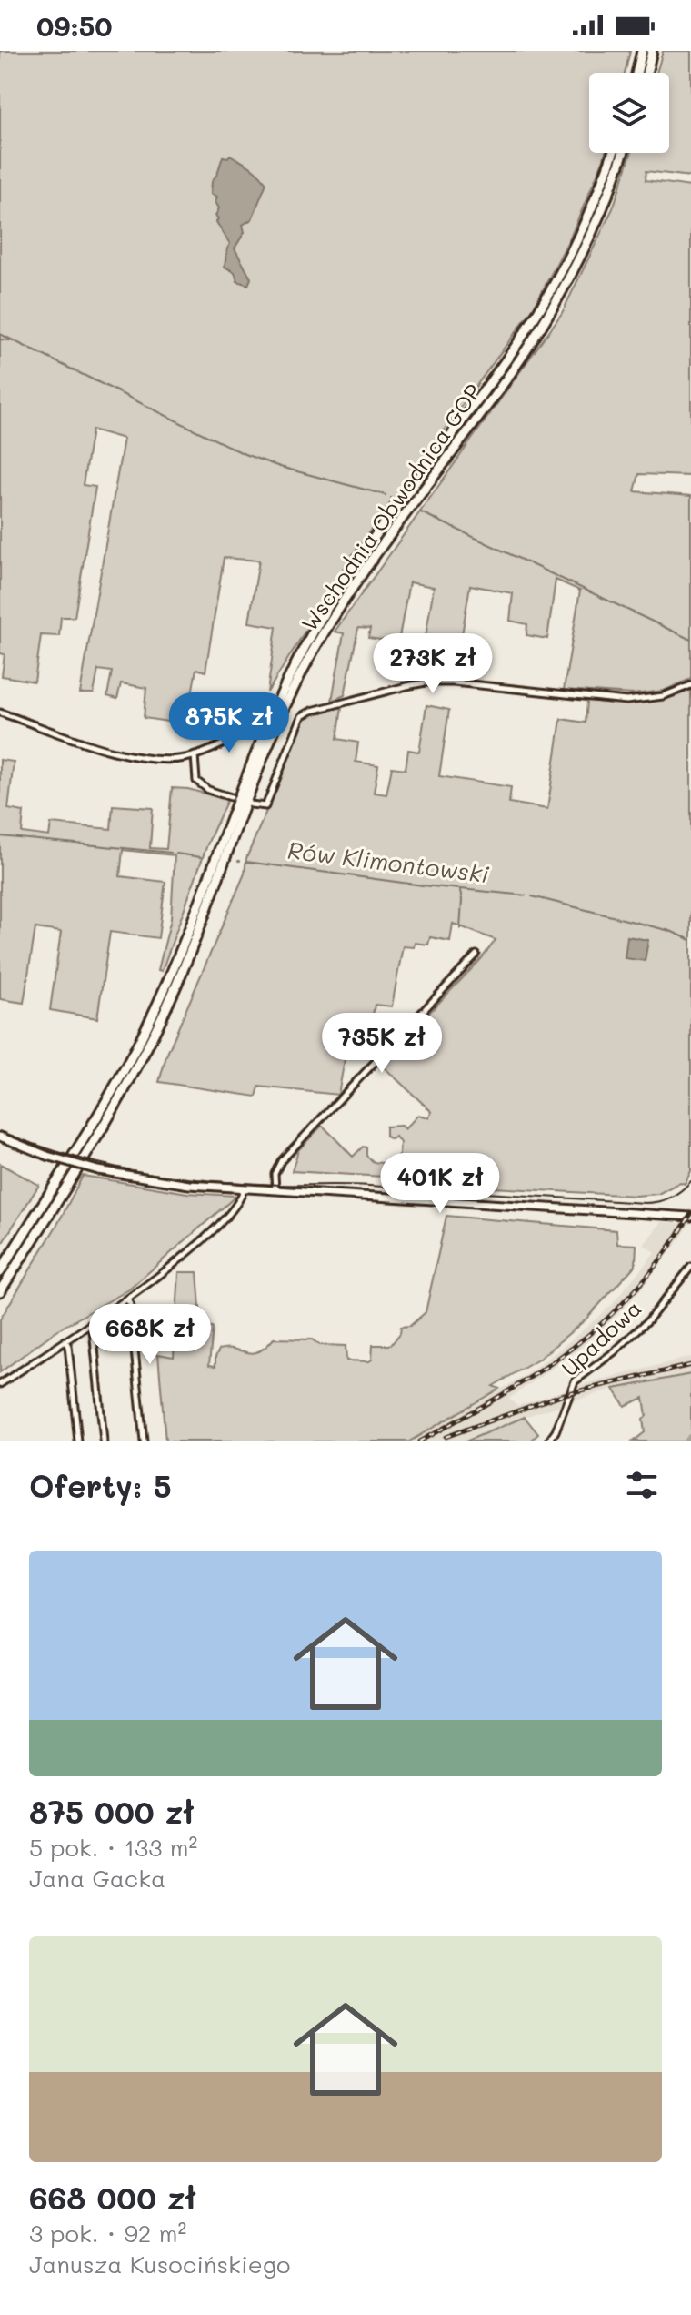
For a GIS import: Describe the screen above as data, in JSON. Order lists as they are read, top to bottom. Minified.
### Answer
{"streets":{"highway":["Wschodnia Obwodnica GOP"],"street":["Upadowa"]},"water":["Rów Klimontowski"],"page":{"status":"09:50","price":["273K zł","875K zł","735K zł","401K zł","668K zł"],"heading":"Oferty: 5","list":[{"name":"875 000 zł","note":"5 pok. · 133 m² · Jana Gacka"},{"name":"668 000 zł","note":"3 pok. · 92 m² · Janusza Kusocińskiego"}]}}
